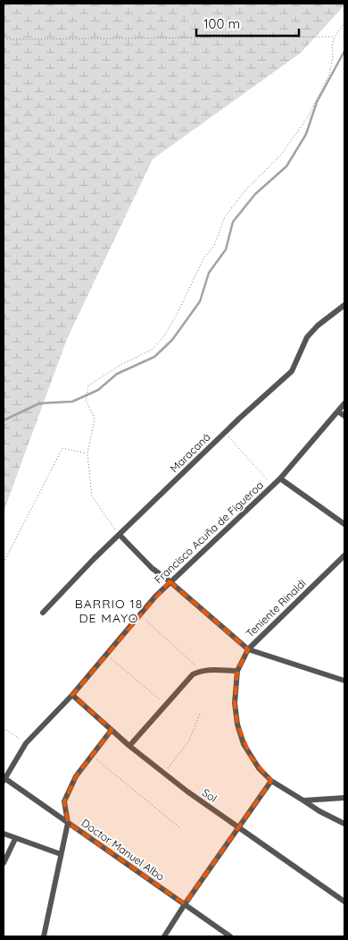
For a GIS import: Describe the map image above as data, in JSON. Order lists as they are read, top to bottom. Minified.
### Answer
{"streets":{"street":["Maracaná","Francisco Acuña de Figueroa","Teniente Rinaldi","Sol","Doctor Manuel Albo"]},"crossings":[["Francisco Acuña de Figueroa","Sol"],["Francisco Acuña de Figueroa","Doctor Manuel Albo"]],"districts":["BARRIO 18 DE MAYO"],"scale_bar":"100 m"}
